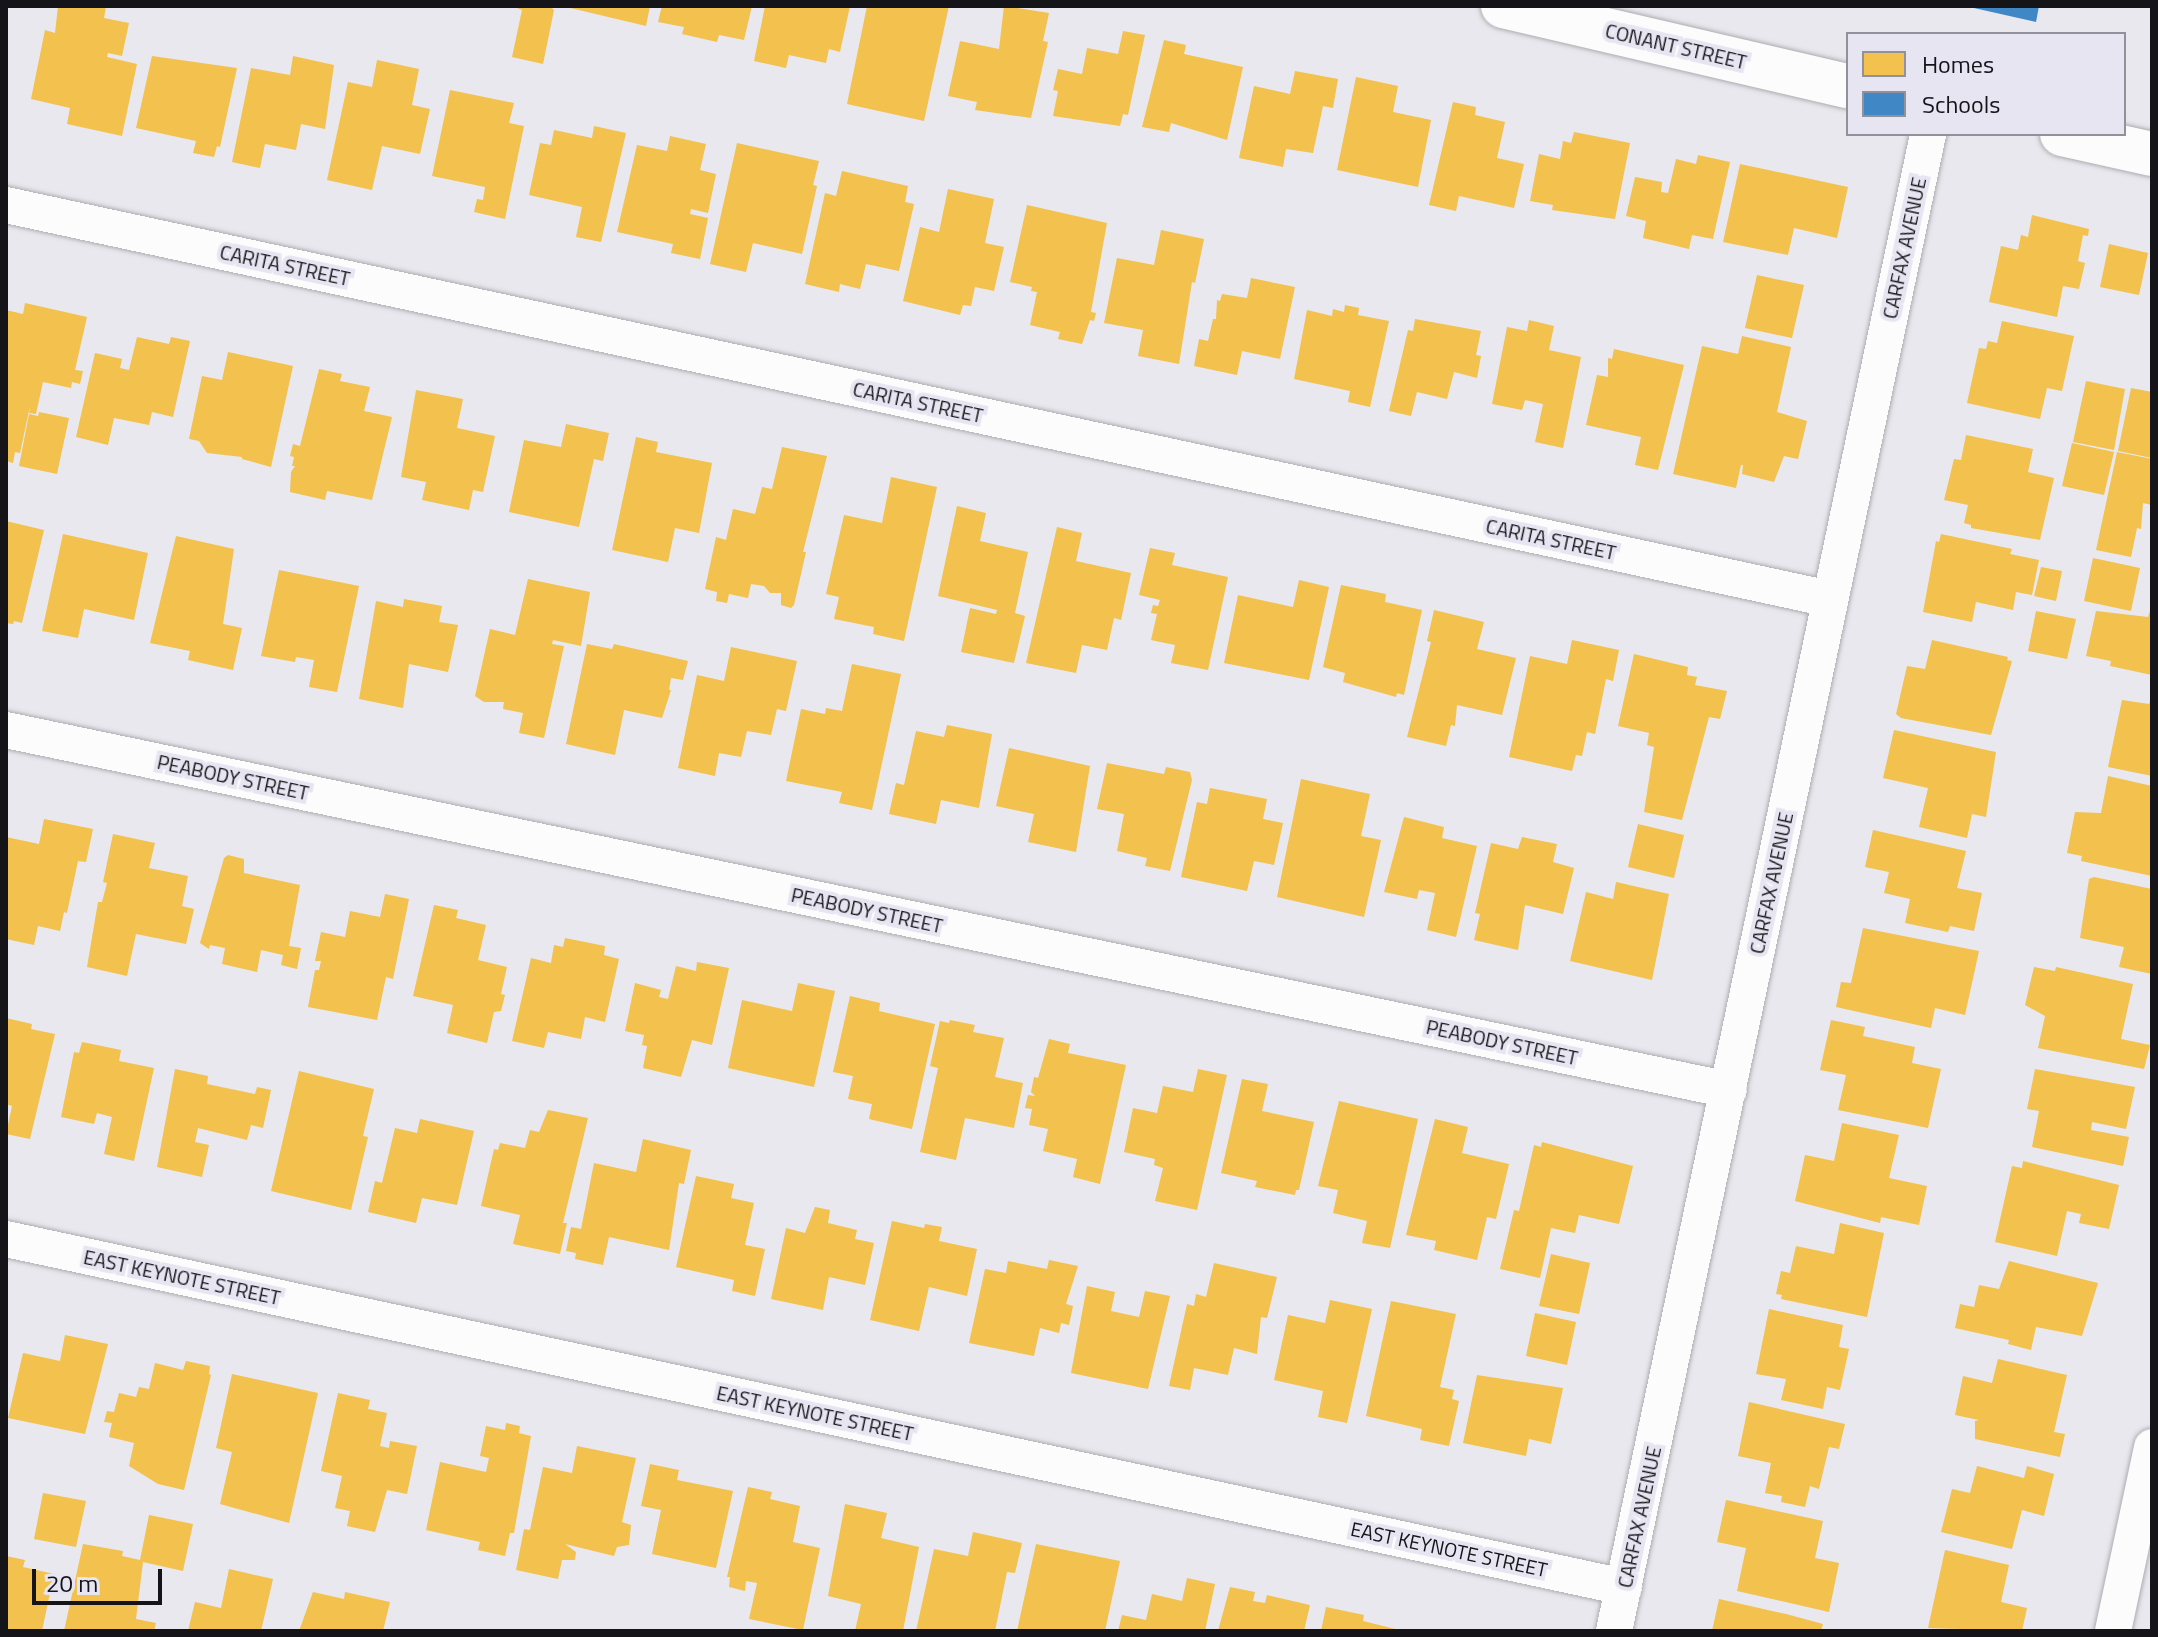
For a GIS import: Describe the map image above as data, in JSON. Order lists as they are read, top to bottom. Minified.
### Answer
{"streets":{"street":["CONANT STREET","CARFAX AVENUE","CARITA STREET","PEABODY STREET","EAST KEYNOTE STREET"]},"crossings":[["CARFAX AVENUE","CARITA STREET"],["CARFAX AVENUE","PEABODY STREET"],["CARFAX AVENUE","EAST KEYNOTE STREET"]],"legend":["Homes","Schools"],"scale_bar":"20 m"}
